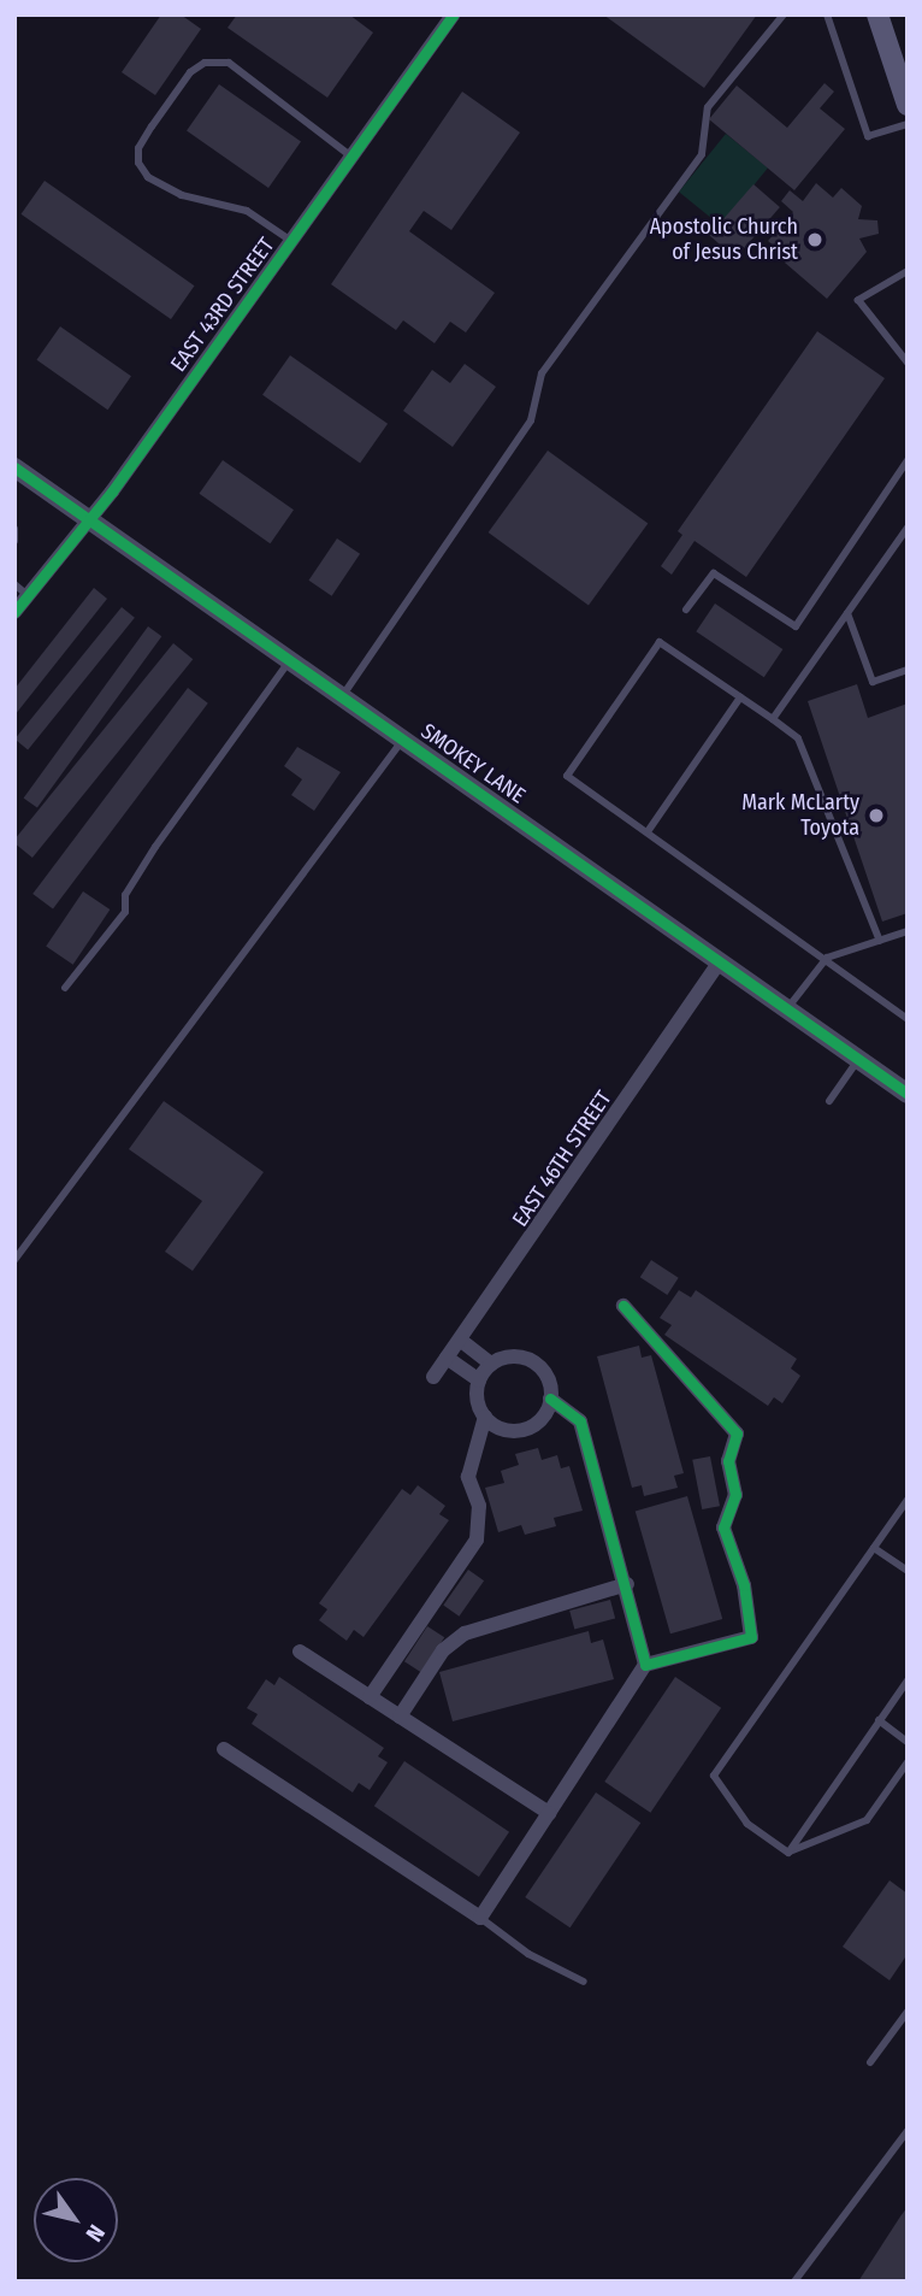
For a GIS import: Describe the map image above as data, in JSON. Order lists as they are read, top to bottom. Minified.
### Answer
{"streets":{"street":["EAST 43RD STREET","SMOKEY LANE","EAST 46TH STREET"]},"crossings":[["EAST 43RD STREET","SMOKEY LANE"],["SMOKEY LANE","EAST 46TH STREET"]],"places":["Apostolic Church of Jesus Christ","Mark McLarty Toyota"],"north":"bottom right"}
